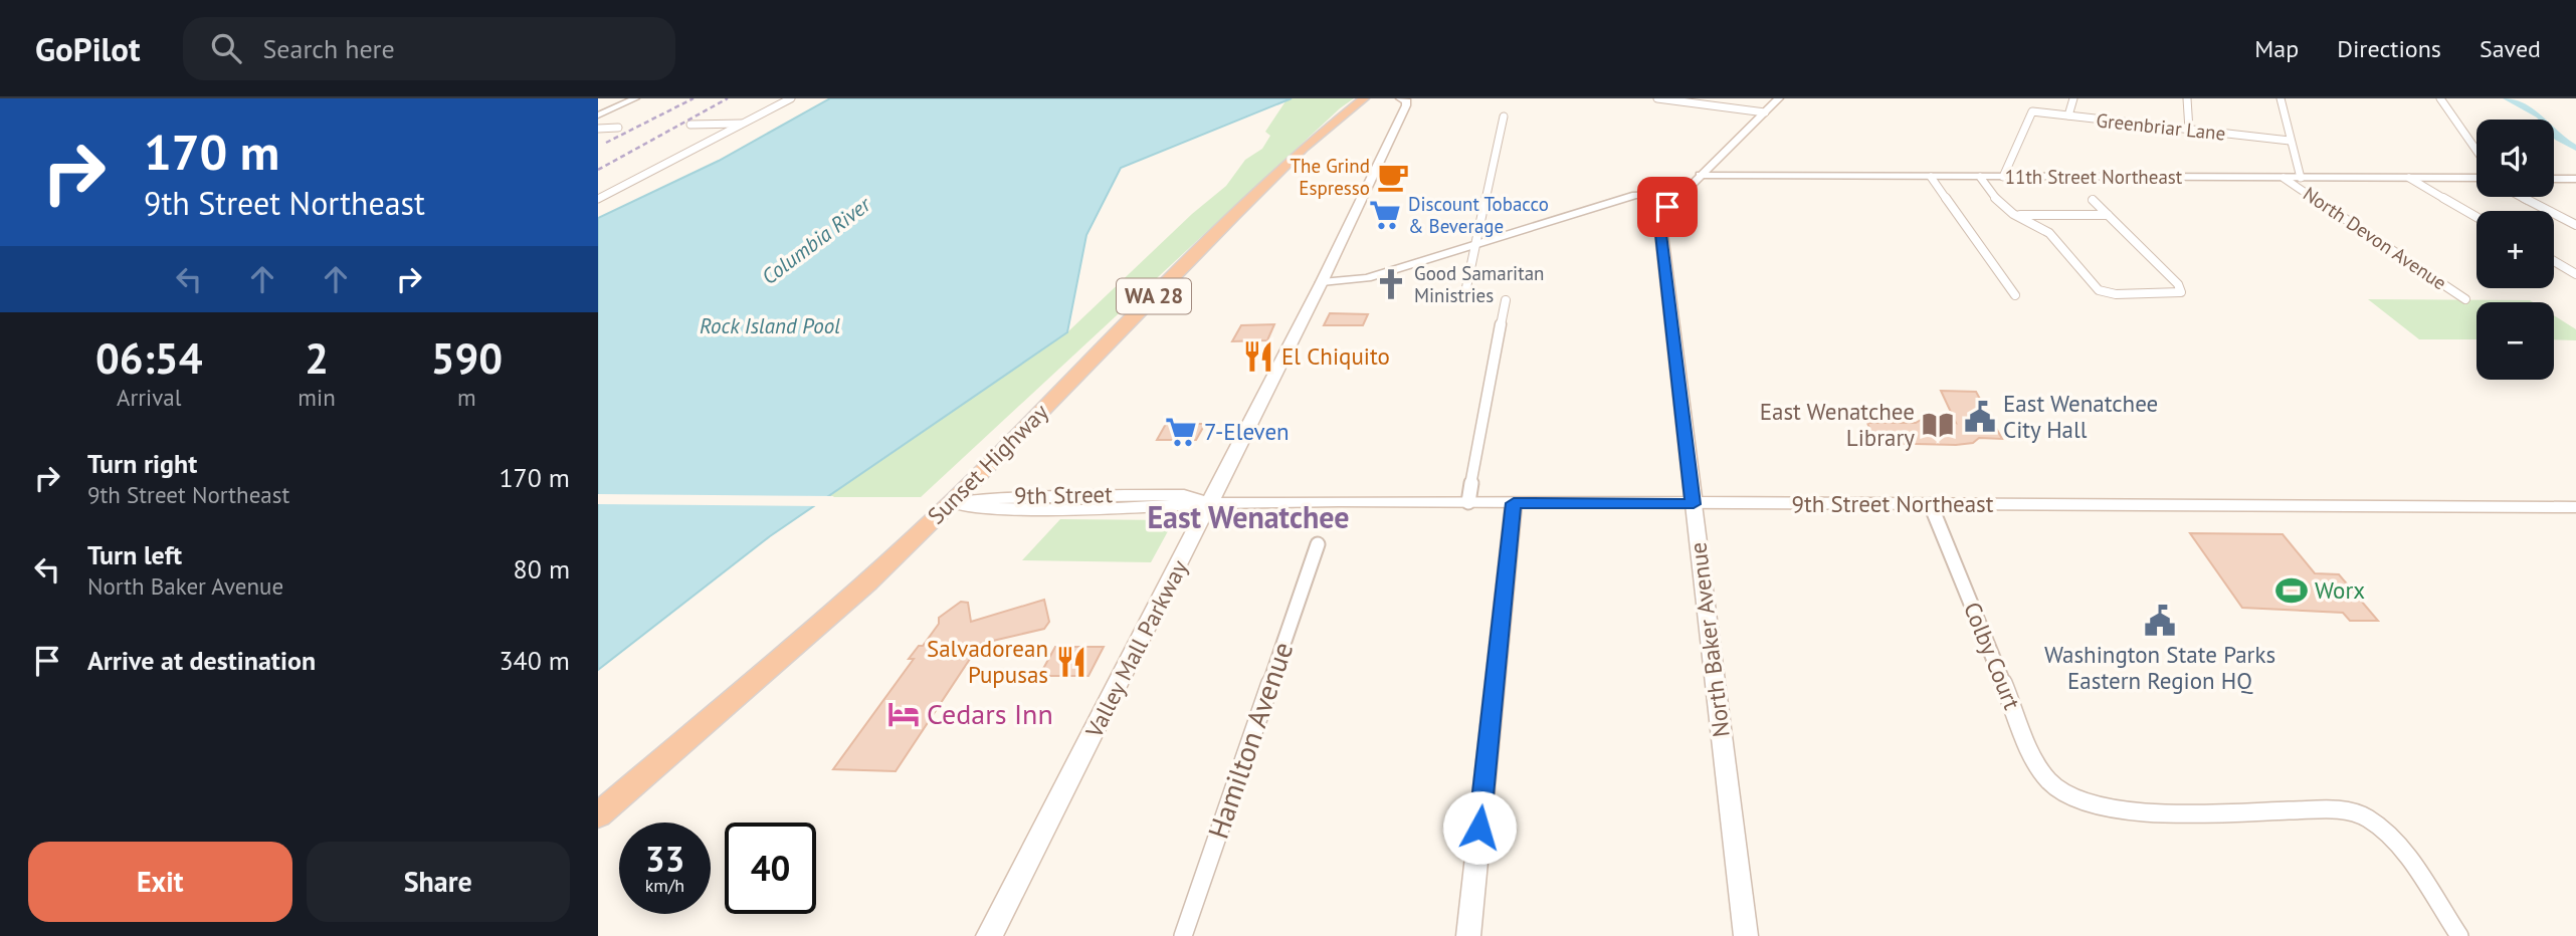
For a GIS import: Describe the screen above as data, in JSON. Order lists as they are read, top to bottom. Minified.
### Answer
{"streets":{"highway":["WA 28","Sunset Highway"],"main road":["9th Street","9th Street Northeast","North Baker Avenue","Valley Mall Parkway"],"street":["Greenbriar Lane","11th Street Northeast","North Devon Avenue","Colby Court","Hamilton Avenue"]},"crossings":[["Greenbriar Lane","11th Street Northeast"],["Greenbriar Lane","North Devon Avenue"],["11th Street Northeast","North Devon Avenue"],["11th Street Northeast","North Baker Avenue"],["Sunset Highway","9th Street"],["9th Street","9th Street Northeast"],["9th Street","Valley Mall Parkway"],["9th Street Northeast","North Baker Avenue"],["9th Street Northeast","Valley Mall Parkway"],["9th Street Northeast","Colby Court"]],"districts":["East Wenatchee"],"water":["Columbia River","Rock Island Pool"],"places":{"cafe":["The Grind Espresso"],"supermarket":["Discount Tobacco & Beverage","7-Eleven"],"church":["Good Samaritan Ministries"],"restaurant":["El Chiquito","Salvadorean Pupusas"],"public building":["East Wenatchee City Hall","Washington State Parks Eastern Region HQ"],"library":["East Wenatchee Library"],"sports":["Worx"],"hotel":["Cedars Inn"]},"page":{"header":"GoPilot","search":"Search here","nav":["Map","Directions","Saved"],"turn":["170 m","9th Street Northeast"],"map_buttons":["+","−"],"eta":["06:54","Arrival","2","min","590","m"],"list":[{"name":"Turn right","note":"9th Street Northeast","value":"170 m"},{"name":"Turn left","note":"North Baker Avenue","value":"80 m"},{"name":"Arrive at destination","value":"340 m"}],"speed":"33 km/h","limit":"40","buttons":["Exit","Share"]}}
